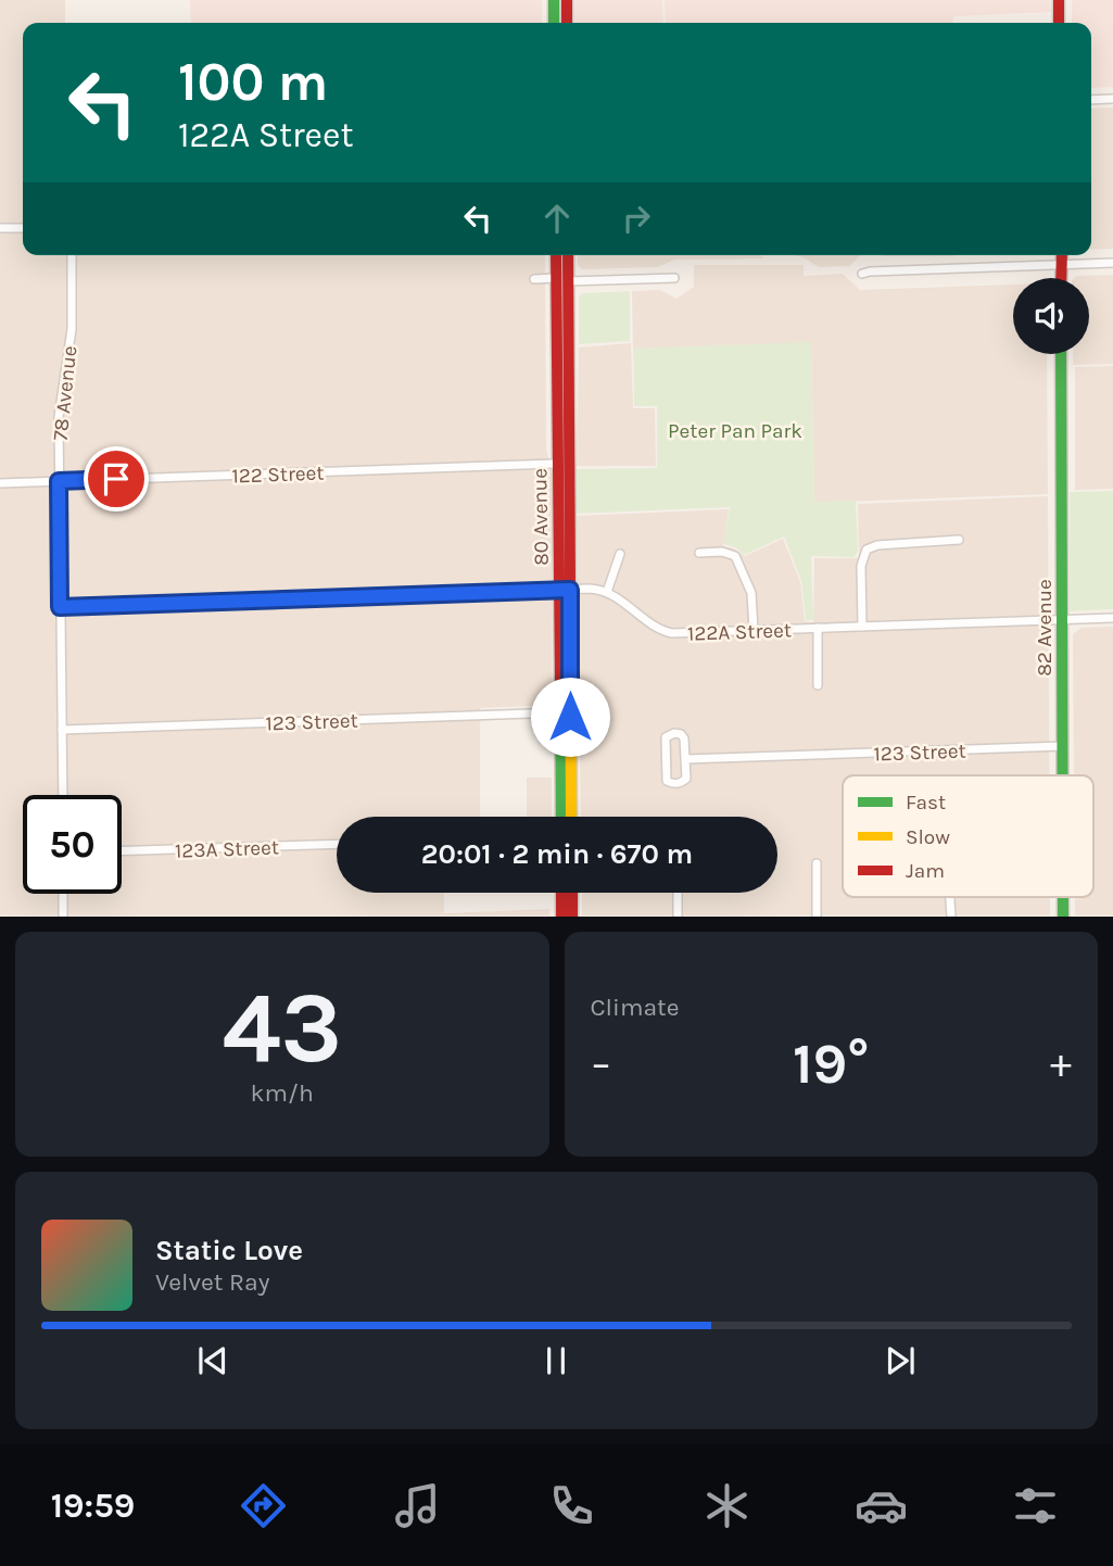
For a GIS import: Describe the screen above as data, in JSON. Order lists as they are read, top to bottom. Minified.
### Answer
{"streets":{"main road":["80 Avenue","82 Avenue"],"street":["78 Avenue","122 Street","122A Street","123 Street","123A Street"]},"crossings":[["78 Avenue","122 Street"],["78 Avenue","123 Street"],["122 Street","80 Avenue"],["80 Avenue","123 Street"],["82 Avenue","122A Street"],["82 Avenue","123 Street"]],"parks":["Peter Pan Park"],"legend":["Fast","Slow","Jam"],"page":{"turn":["100 m","122A Street"],"limit":"50","trip":"20:01 · 2 min · 670 m","tile":[["43","km/h"],"Climate"],"heat":["−","19°","+"],"song":["Static Love","Velvet Ray"],"tabs":"19:59"}}
